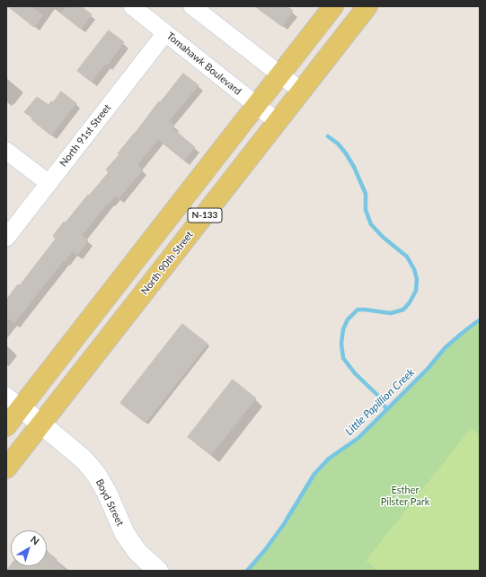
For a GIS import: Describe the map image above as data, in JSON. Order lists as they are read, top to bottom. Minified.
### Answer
{"streets":{"main road":["N-133","North 90th Street"],"street":["Tomahawk Boulevard","North 91st Street","Boyd Street"]},"crossings":[["Tomahawk Boulevard","North 91st Street"],["Tomahawk Boulevard","N-133"],["Tomahawk Boulevard","North 90th Street"],["N-133","Boyd Street"],["North 90th Street","Boyd Street"]],"water":["Little Papillion Creek"],"parks":["Esther Pilster Park"],"north":"top right"}
